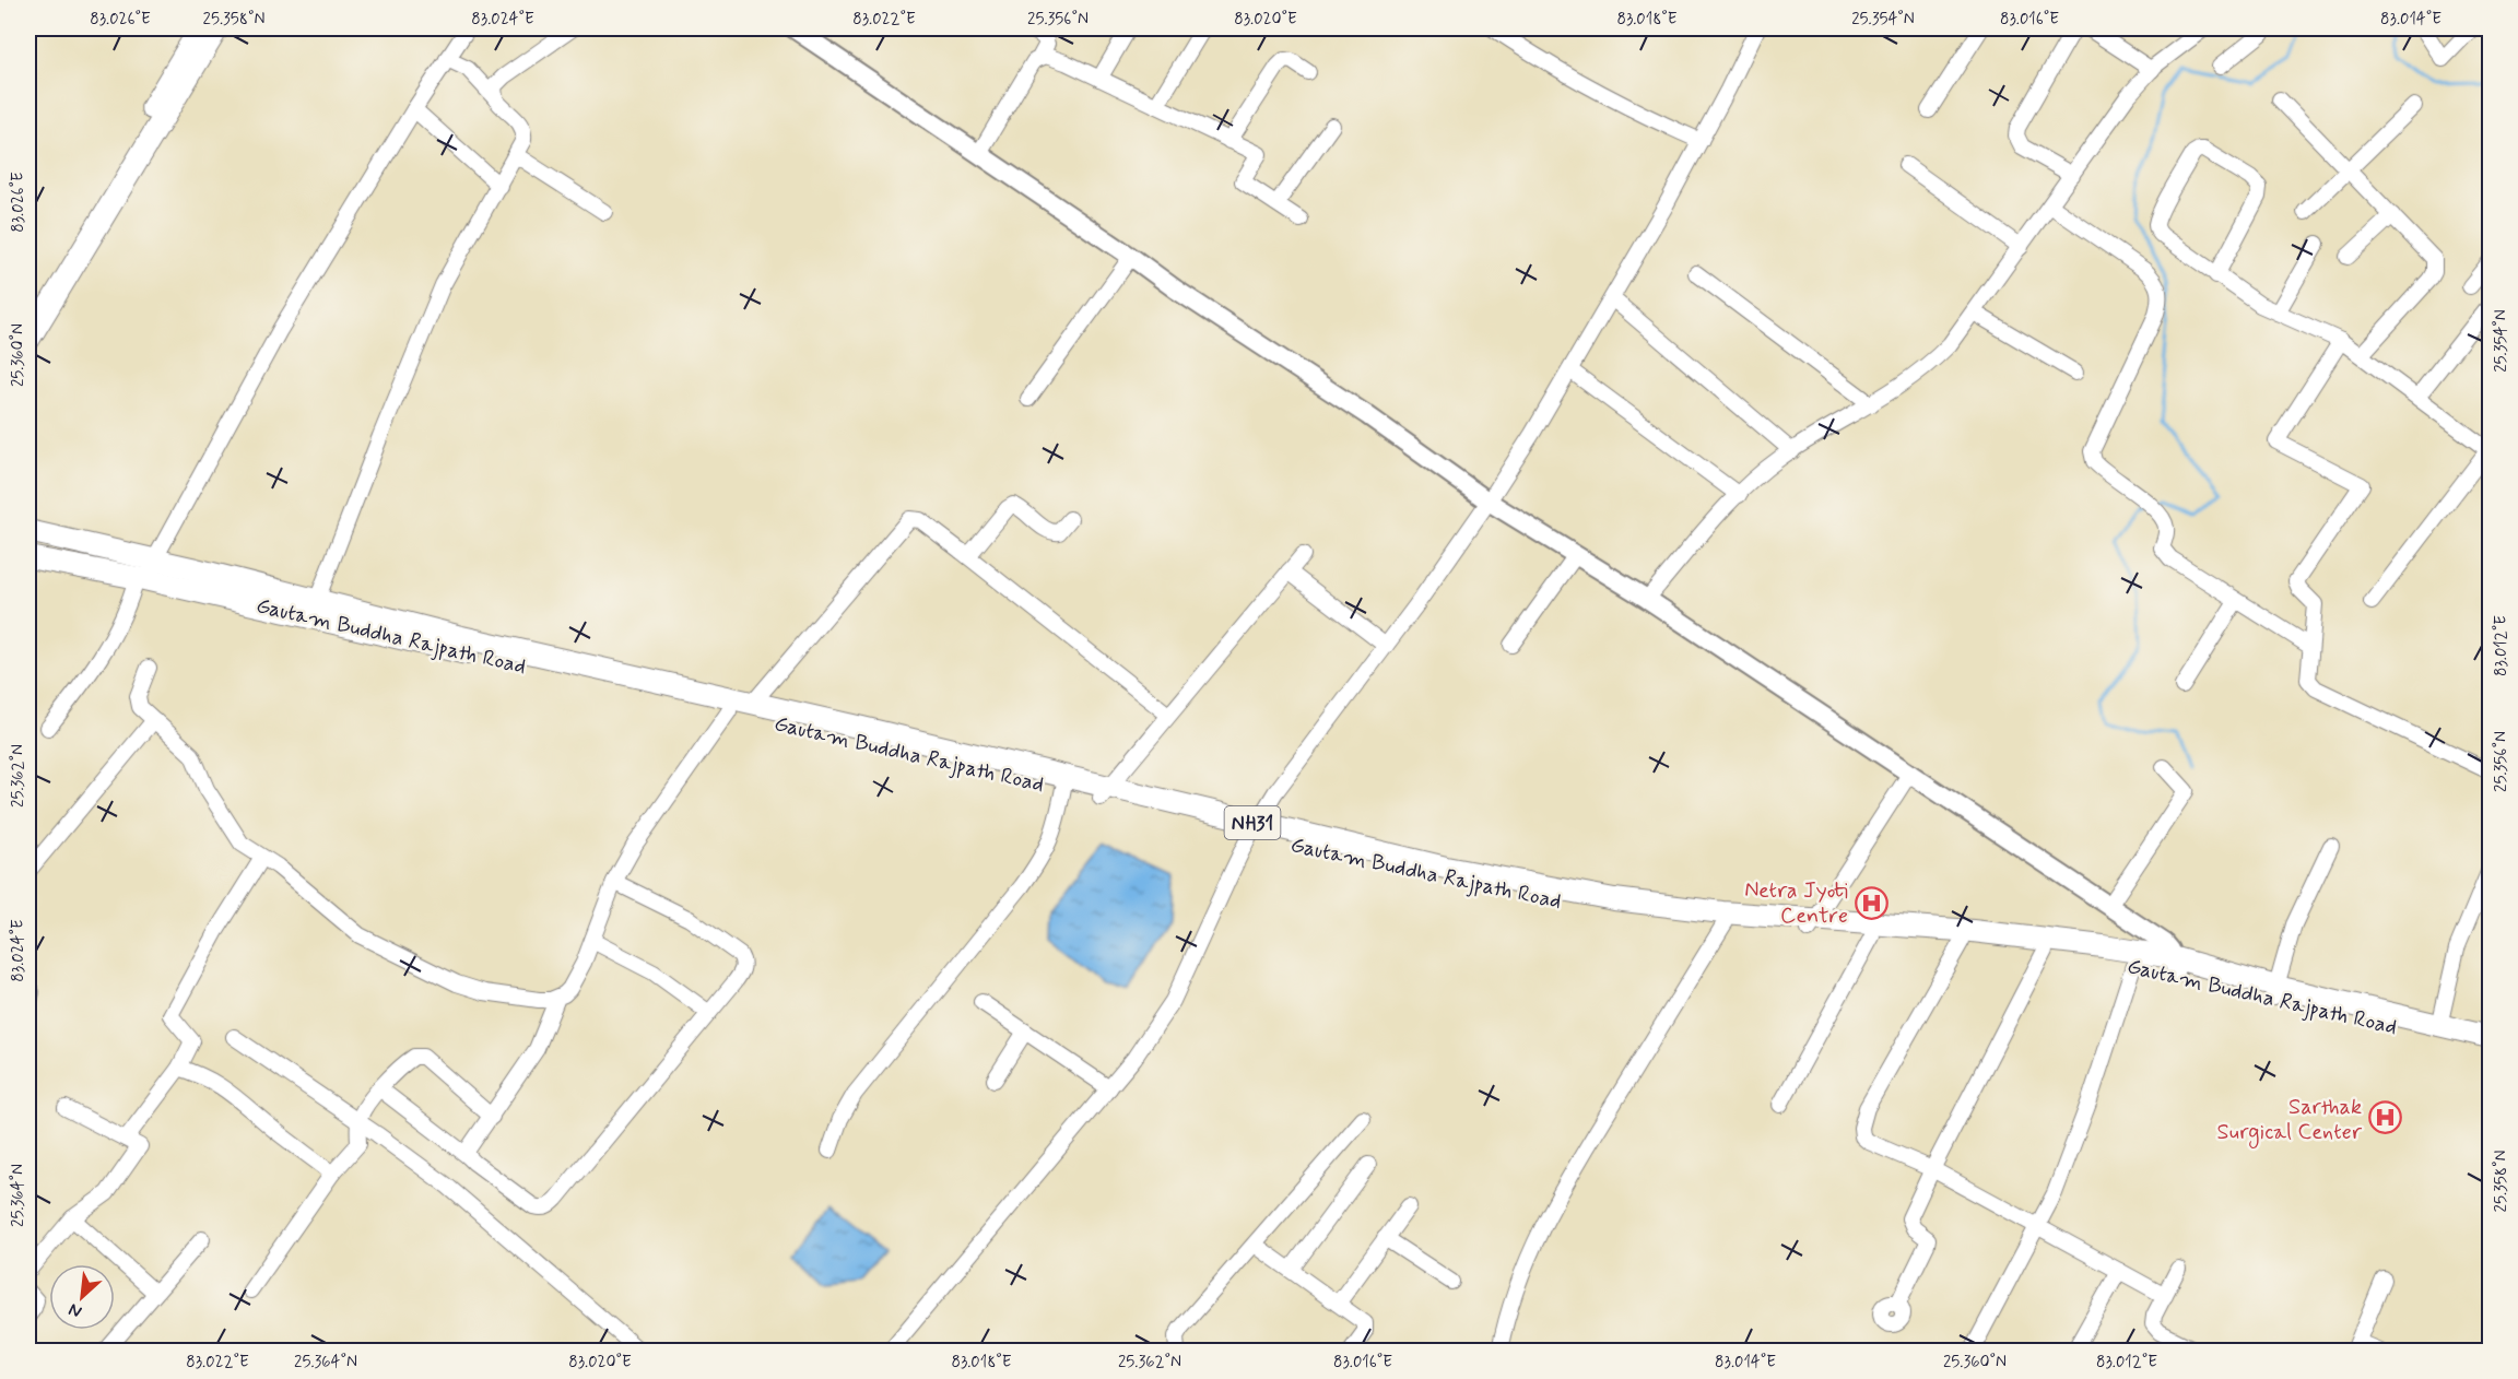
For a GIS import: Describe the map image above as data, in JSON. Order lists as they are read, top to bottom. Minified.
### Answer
{"streets":{"highway":["Gautam Buddha Rajpath Road","NH31"]},"crossings":[["Gautam Buddha Rajpath Road","NH31"]],"places":{"hospital":["Netra Jyoti Centre","Sarthak Surgical Center"]},"north":"bottom left","coordinates":["83.026°E","25.358°N","83.024°E","83.022°E","25.356°N","83.020°E","83.018°E","25.354°N","83.016°E","83.014°E","25.360°N","83.012°E","25.362°N","25.364°N"]}
